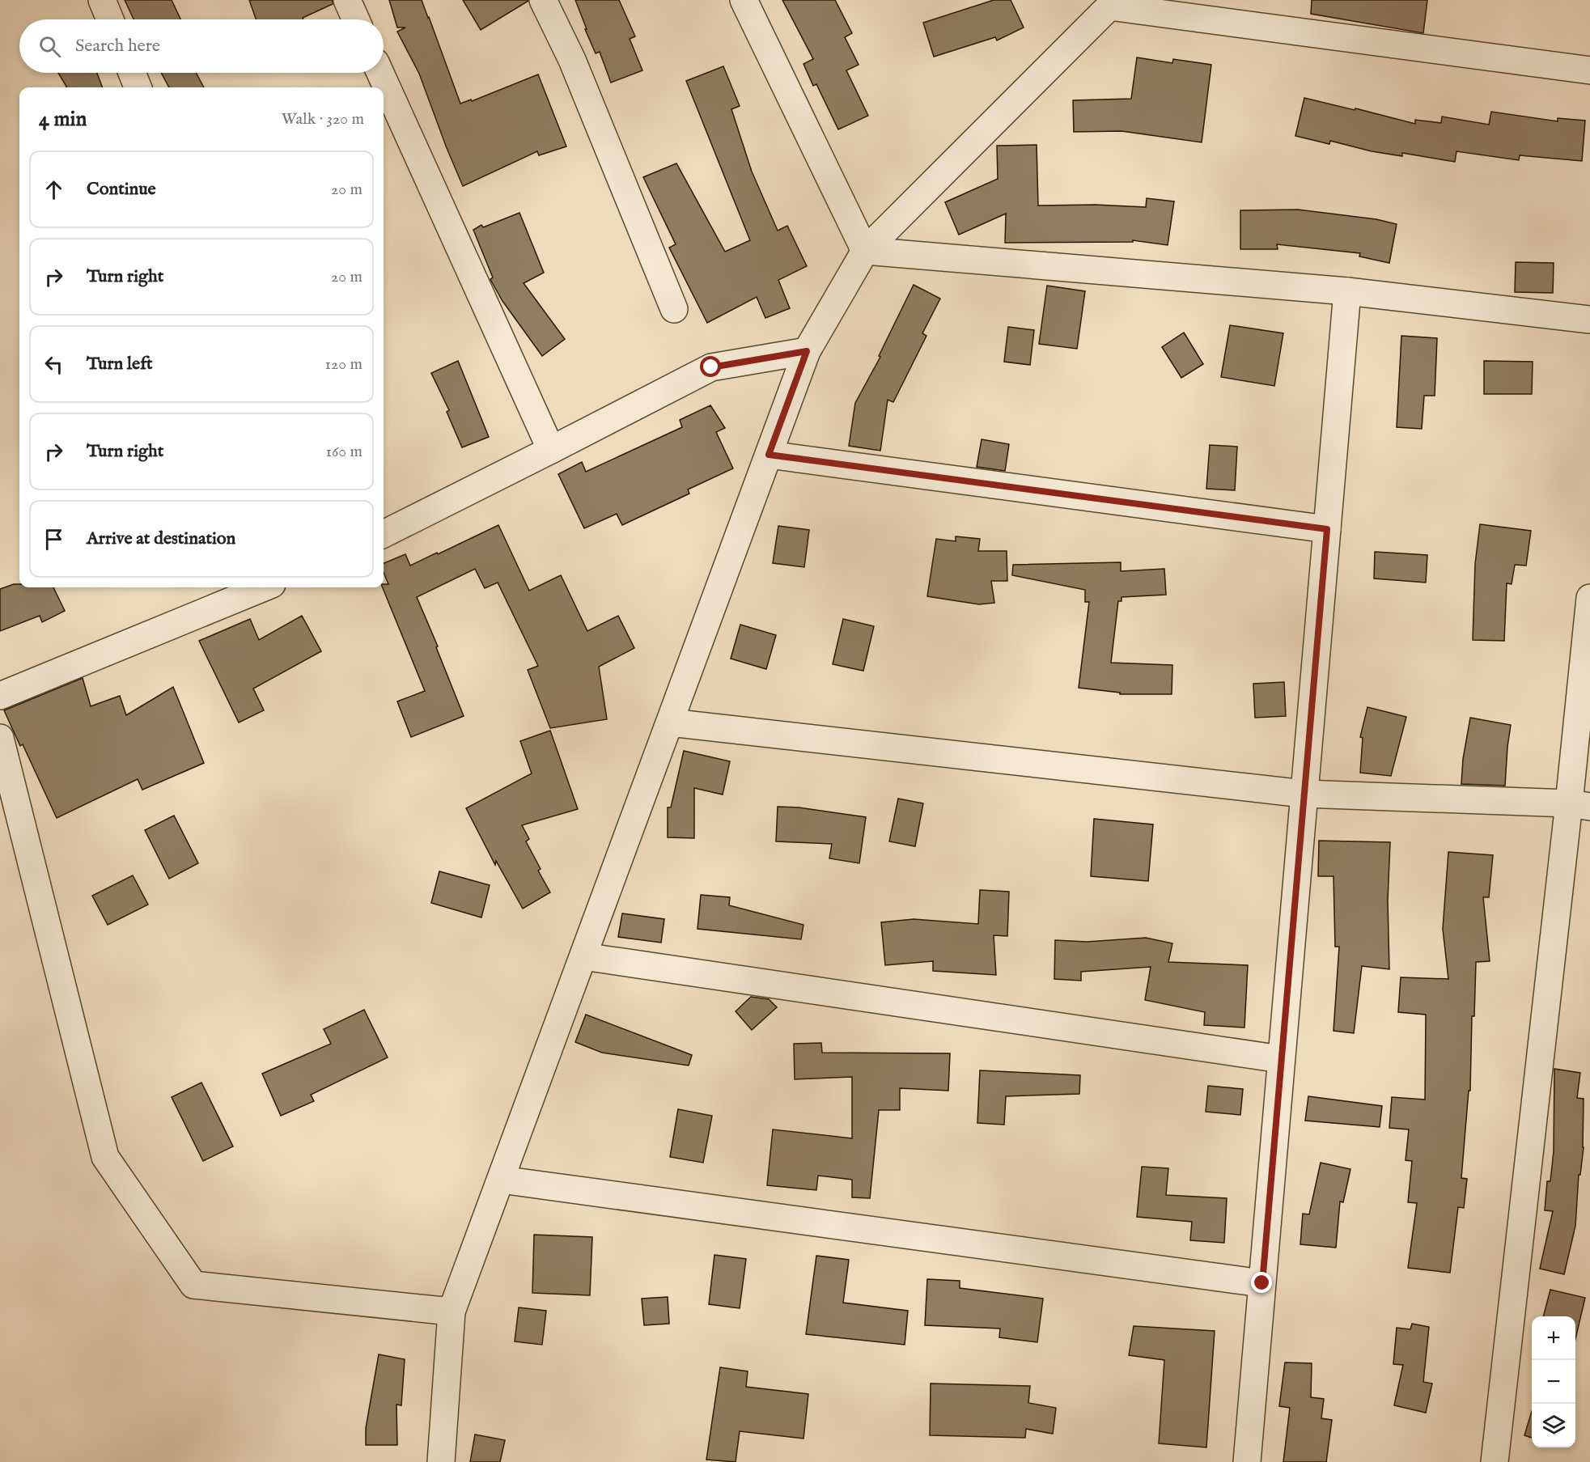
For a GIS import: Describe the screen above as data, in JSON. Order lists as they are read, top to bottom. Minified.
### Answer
{"page":{"search":"Search here","heading":["4 min","Walk · 320 m"],"list":[["Continue","20 m"],["Turn right","20 m"],["Turn left","120 m"],["Turn right","160 m"],"Arrive at destination"],"map_buttons":["+","−"]}}
